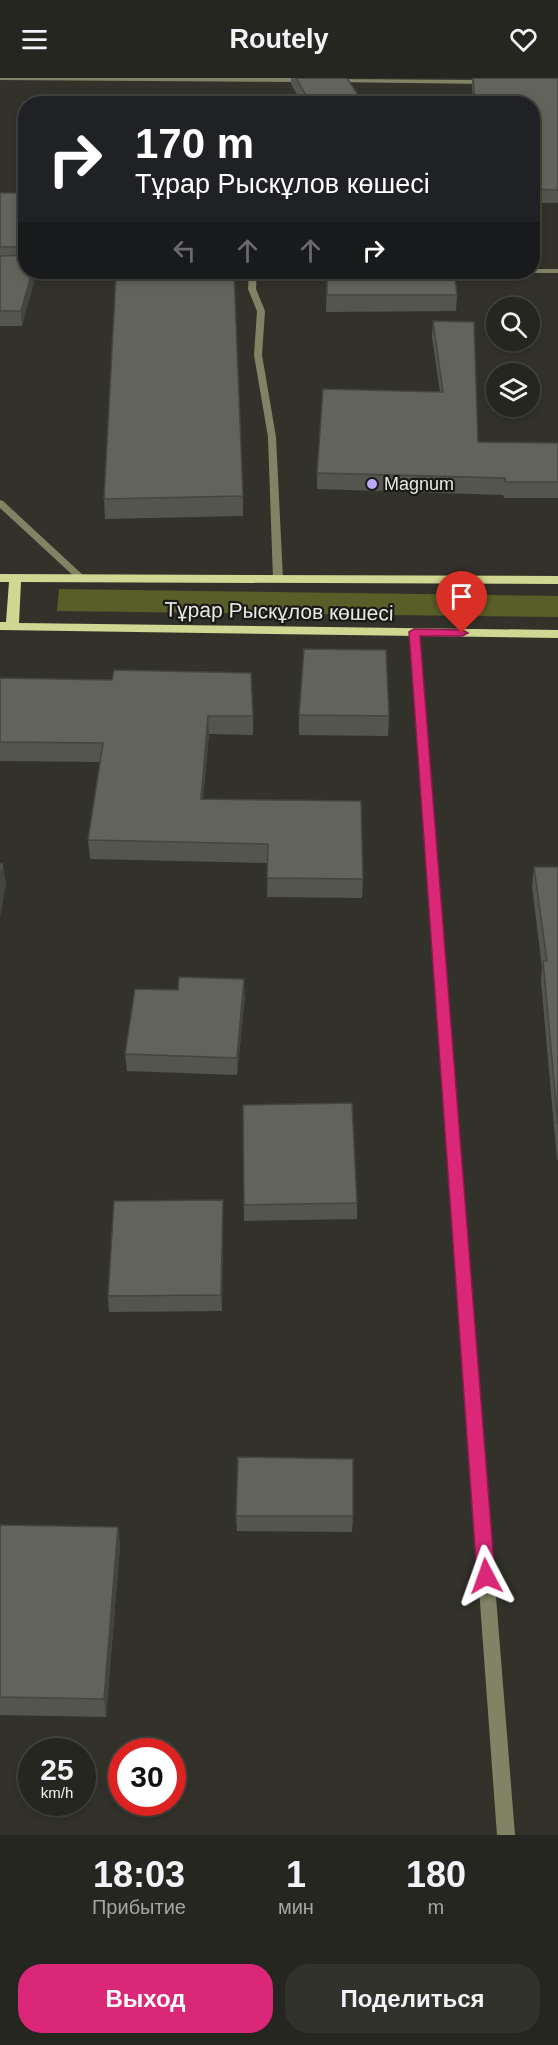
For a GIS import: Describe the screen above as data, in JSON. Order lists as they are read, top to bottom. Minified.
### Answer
{"streets":{"main road":["Тұрар Рыскұлов көшесі"]},"places":["Magnum"],"page":{"header":"Routely","turn":["170 m","Тұрар Рыскұлов көшесі"],"speed":"25 km/h","limit":"30","eta":["18:03","Прибытие","1","мин","180","m"],"buttons":["Выход","Поделиться"]}}
